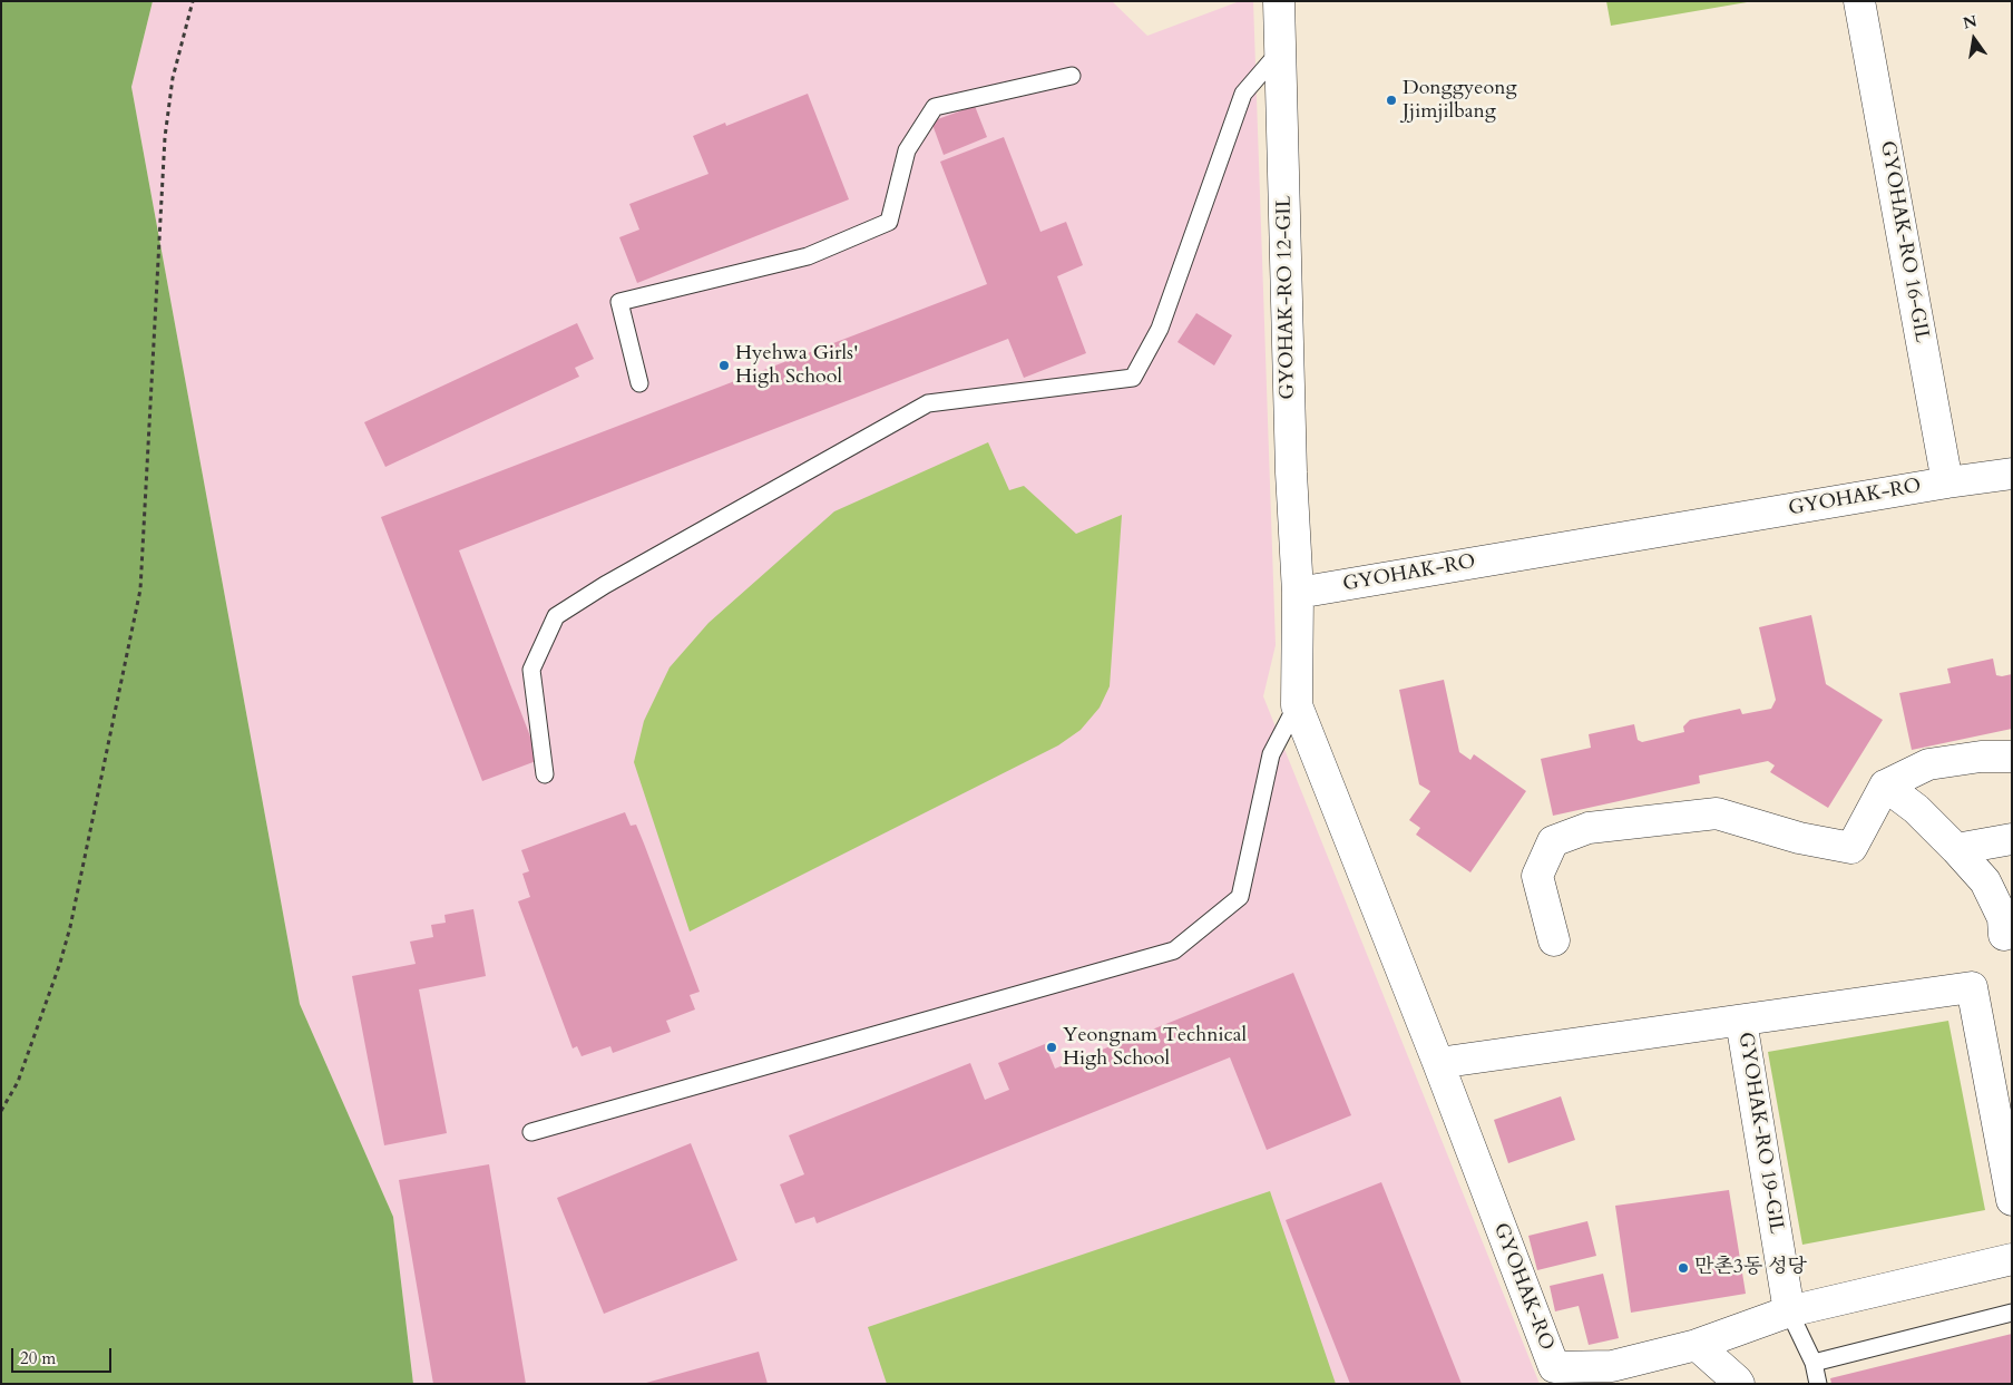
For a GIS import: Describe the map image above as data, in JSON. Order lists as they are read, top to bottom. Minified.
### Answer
{"streets":{"street":["GYOHAK-RO 16-GIL","GYOHAK-RO 12-GIL","GYOHAK-RO","GYOHAK-RO 19-GIL"]},"crossings":[["GYOHAK-RO 16-GIL","GYOHAK-RO"],["GYOHAK-RO 12-GIL","GYOHAK-RO"]],"places":["Donggyeong Jjimjilbang","Hyehwa Girls' High School","Yeongnam Technical High School","만촌3동 성당"],"scale_bar":"20 m","north":"top"}
